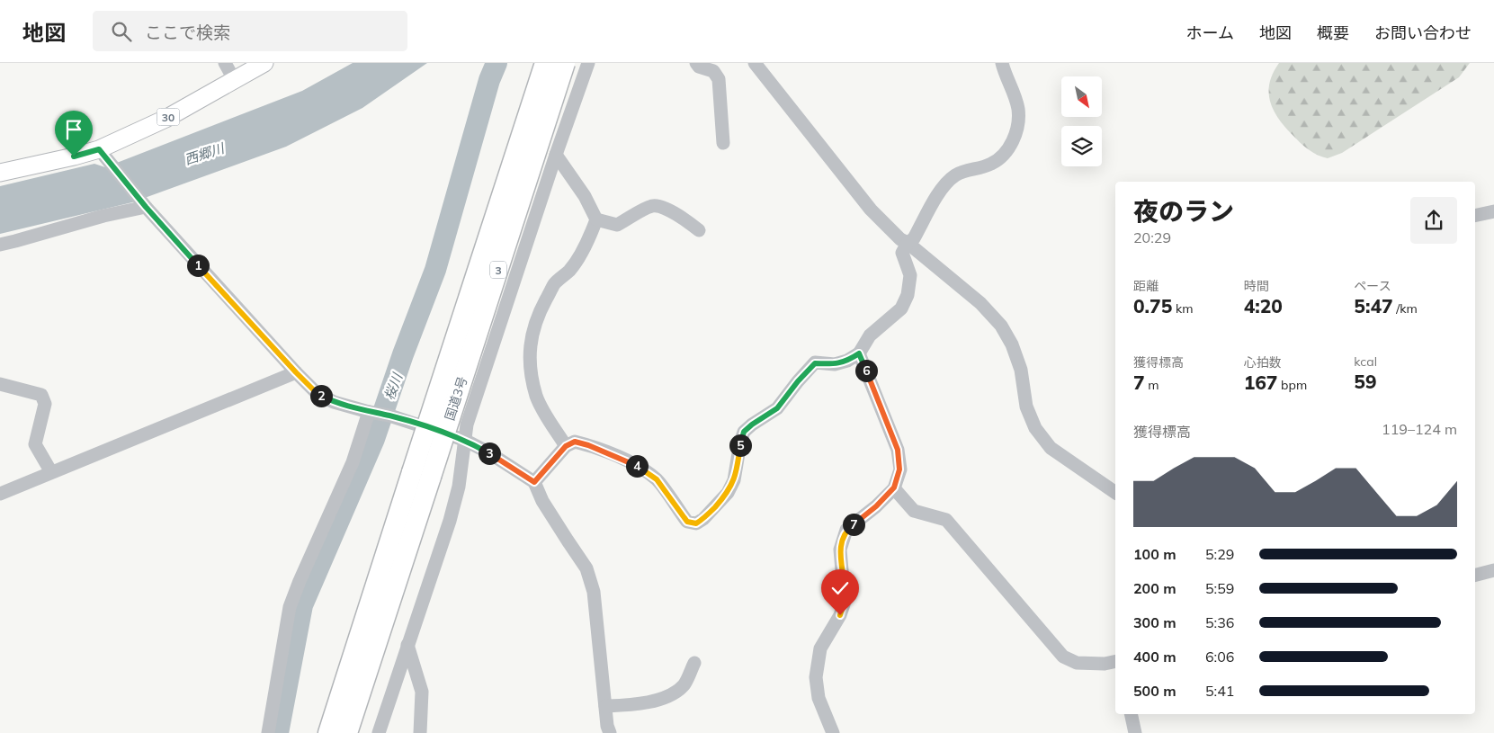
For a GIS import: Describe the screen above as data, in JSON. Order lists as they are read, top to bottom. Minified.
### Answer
{"streets":{"highway":["3","国道3号"],"main road":["30"]},"water":["西郷川","桜川"],"north":"bottom right","page":{"header":"地図","search":"ここで検索","nav":["ホーム","地図","概要","お問い合わせ"],"heading":["夜のラン","20:29"],"pins":["1","6","2","5","3","4","7"],"stats":[["距離","0.75 km"],["時間","4:20"],["ペース","5:47 /km"],["獲得標高","7 m"],["心拍数","167 bpm"],["kcal","59"]],"chart":["獲得標高","119–124 m"],"list":[{"name":"100 m","note":"5:29"},{"name":"200 m","note":"5:59"},{"name":"300 m","note":"5:36"},{"name":"400 m","note":"6:06"},{"name":"500 m","note":"5:41"}]}}
